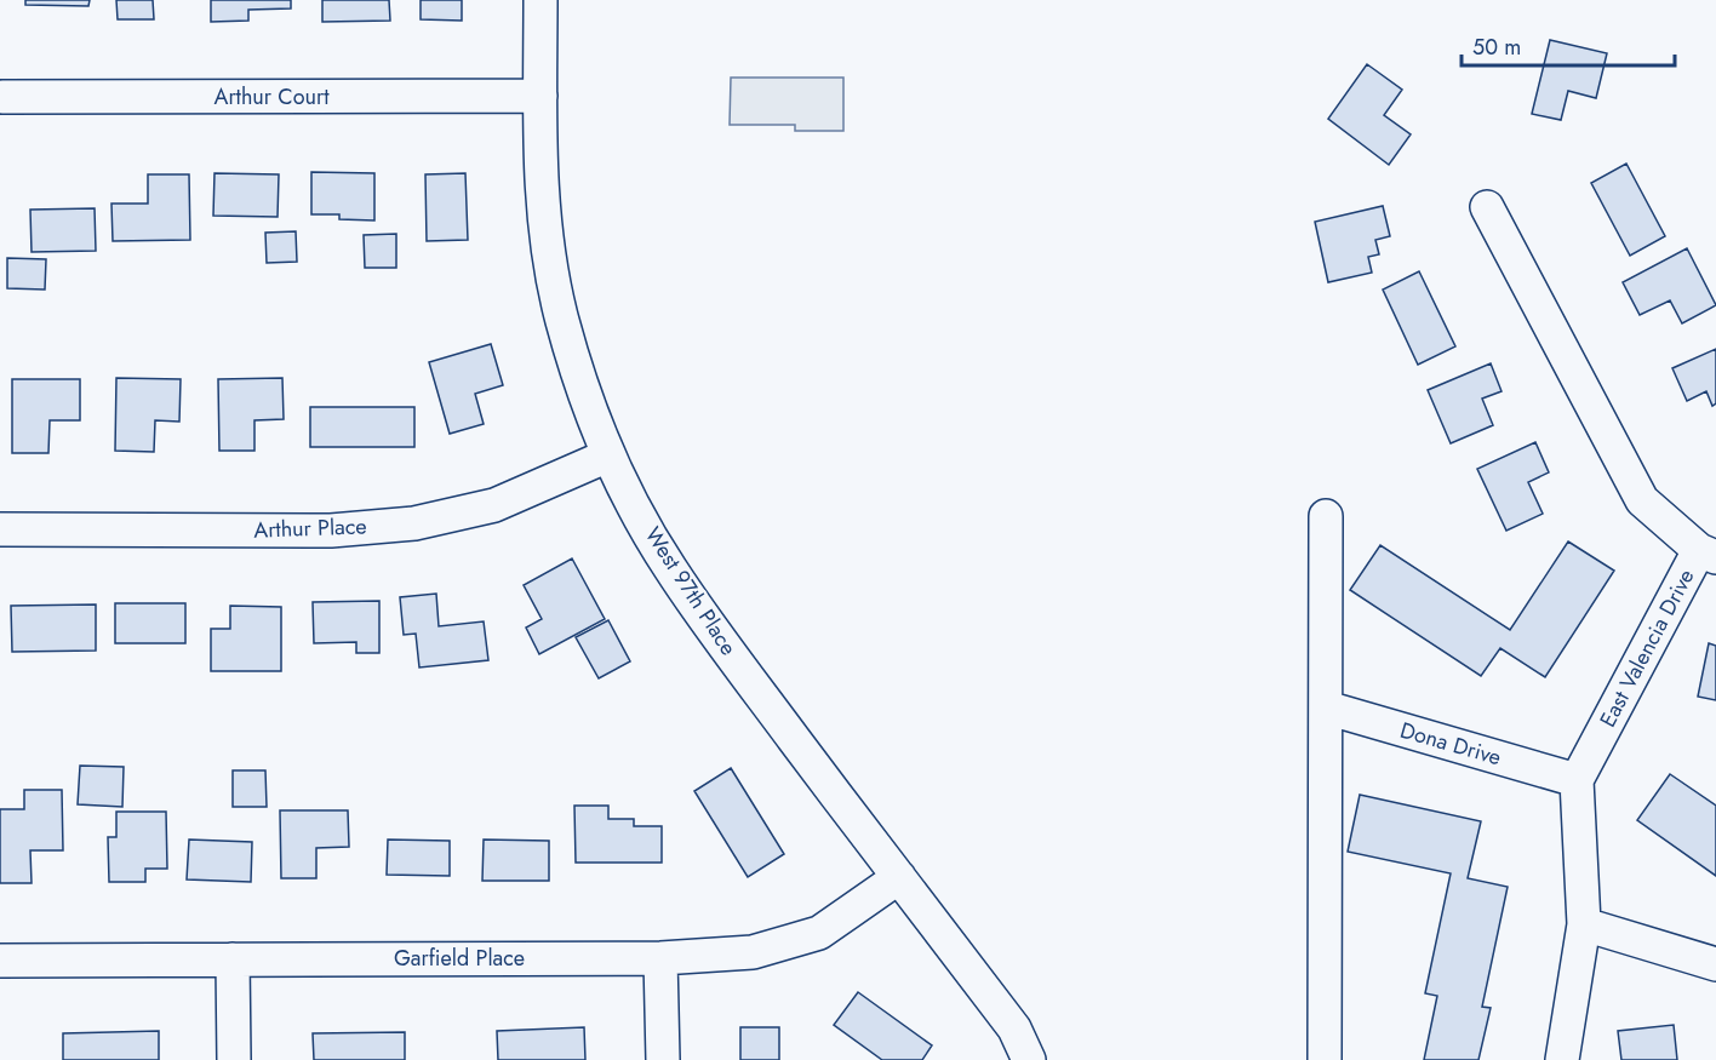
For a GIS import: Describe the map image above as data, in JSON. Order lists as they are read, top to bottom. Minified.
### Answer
{"streets":{"street":["Arthur Court","Arthur Place","West 97th Place","East Valencia Drive","Dona Drive","Garfield Place"]},"crossings":[["Arthur Court","West 97th Place"],["Arthur Place","West 97th Place"],["West 97th Place","Garfield Place"],["East Valencia Drive","Dona Drive"]],"scale_bar":"50 m"}
